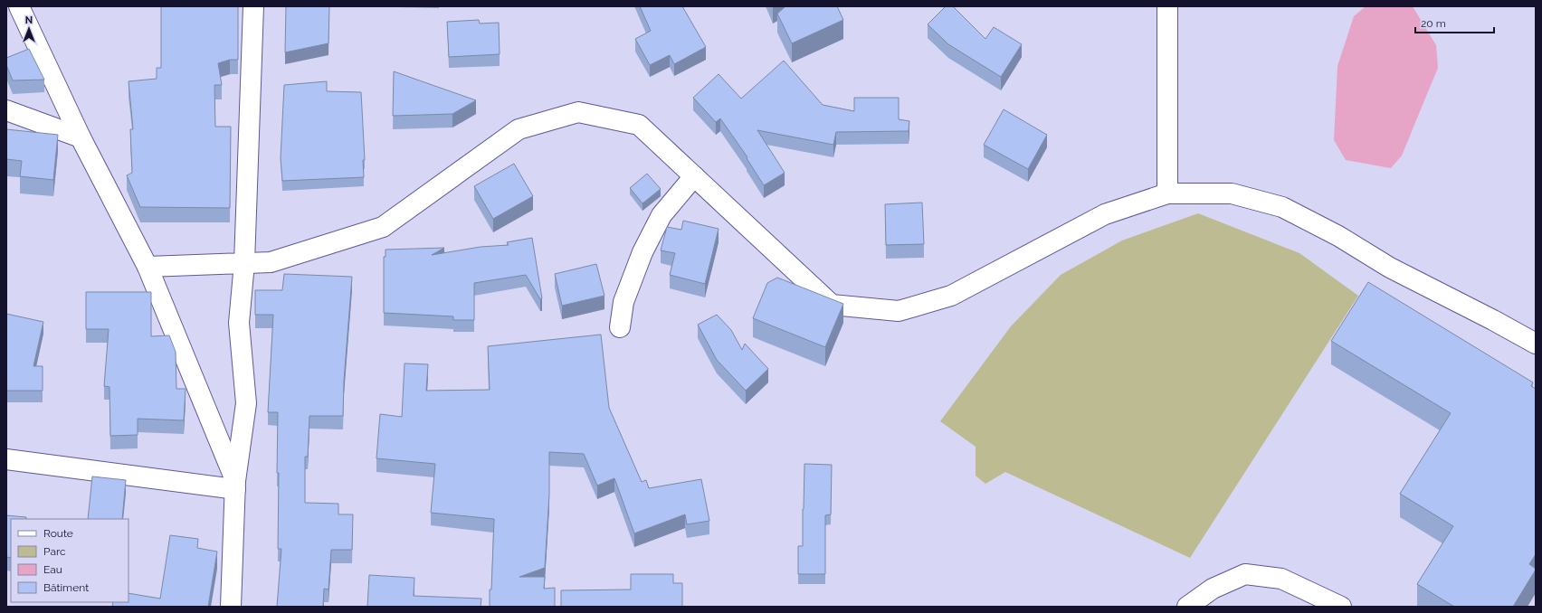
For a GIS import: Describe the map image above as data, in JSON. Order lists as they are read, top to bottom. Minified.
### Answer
{"legend":["Route","Parc","Eau","Bâtiment"],"scale_bar":"20 m","north":"top"}
